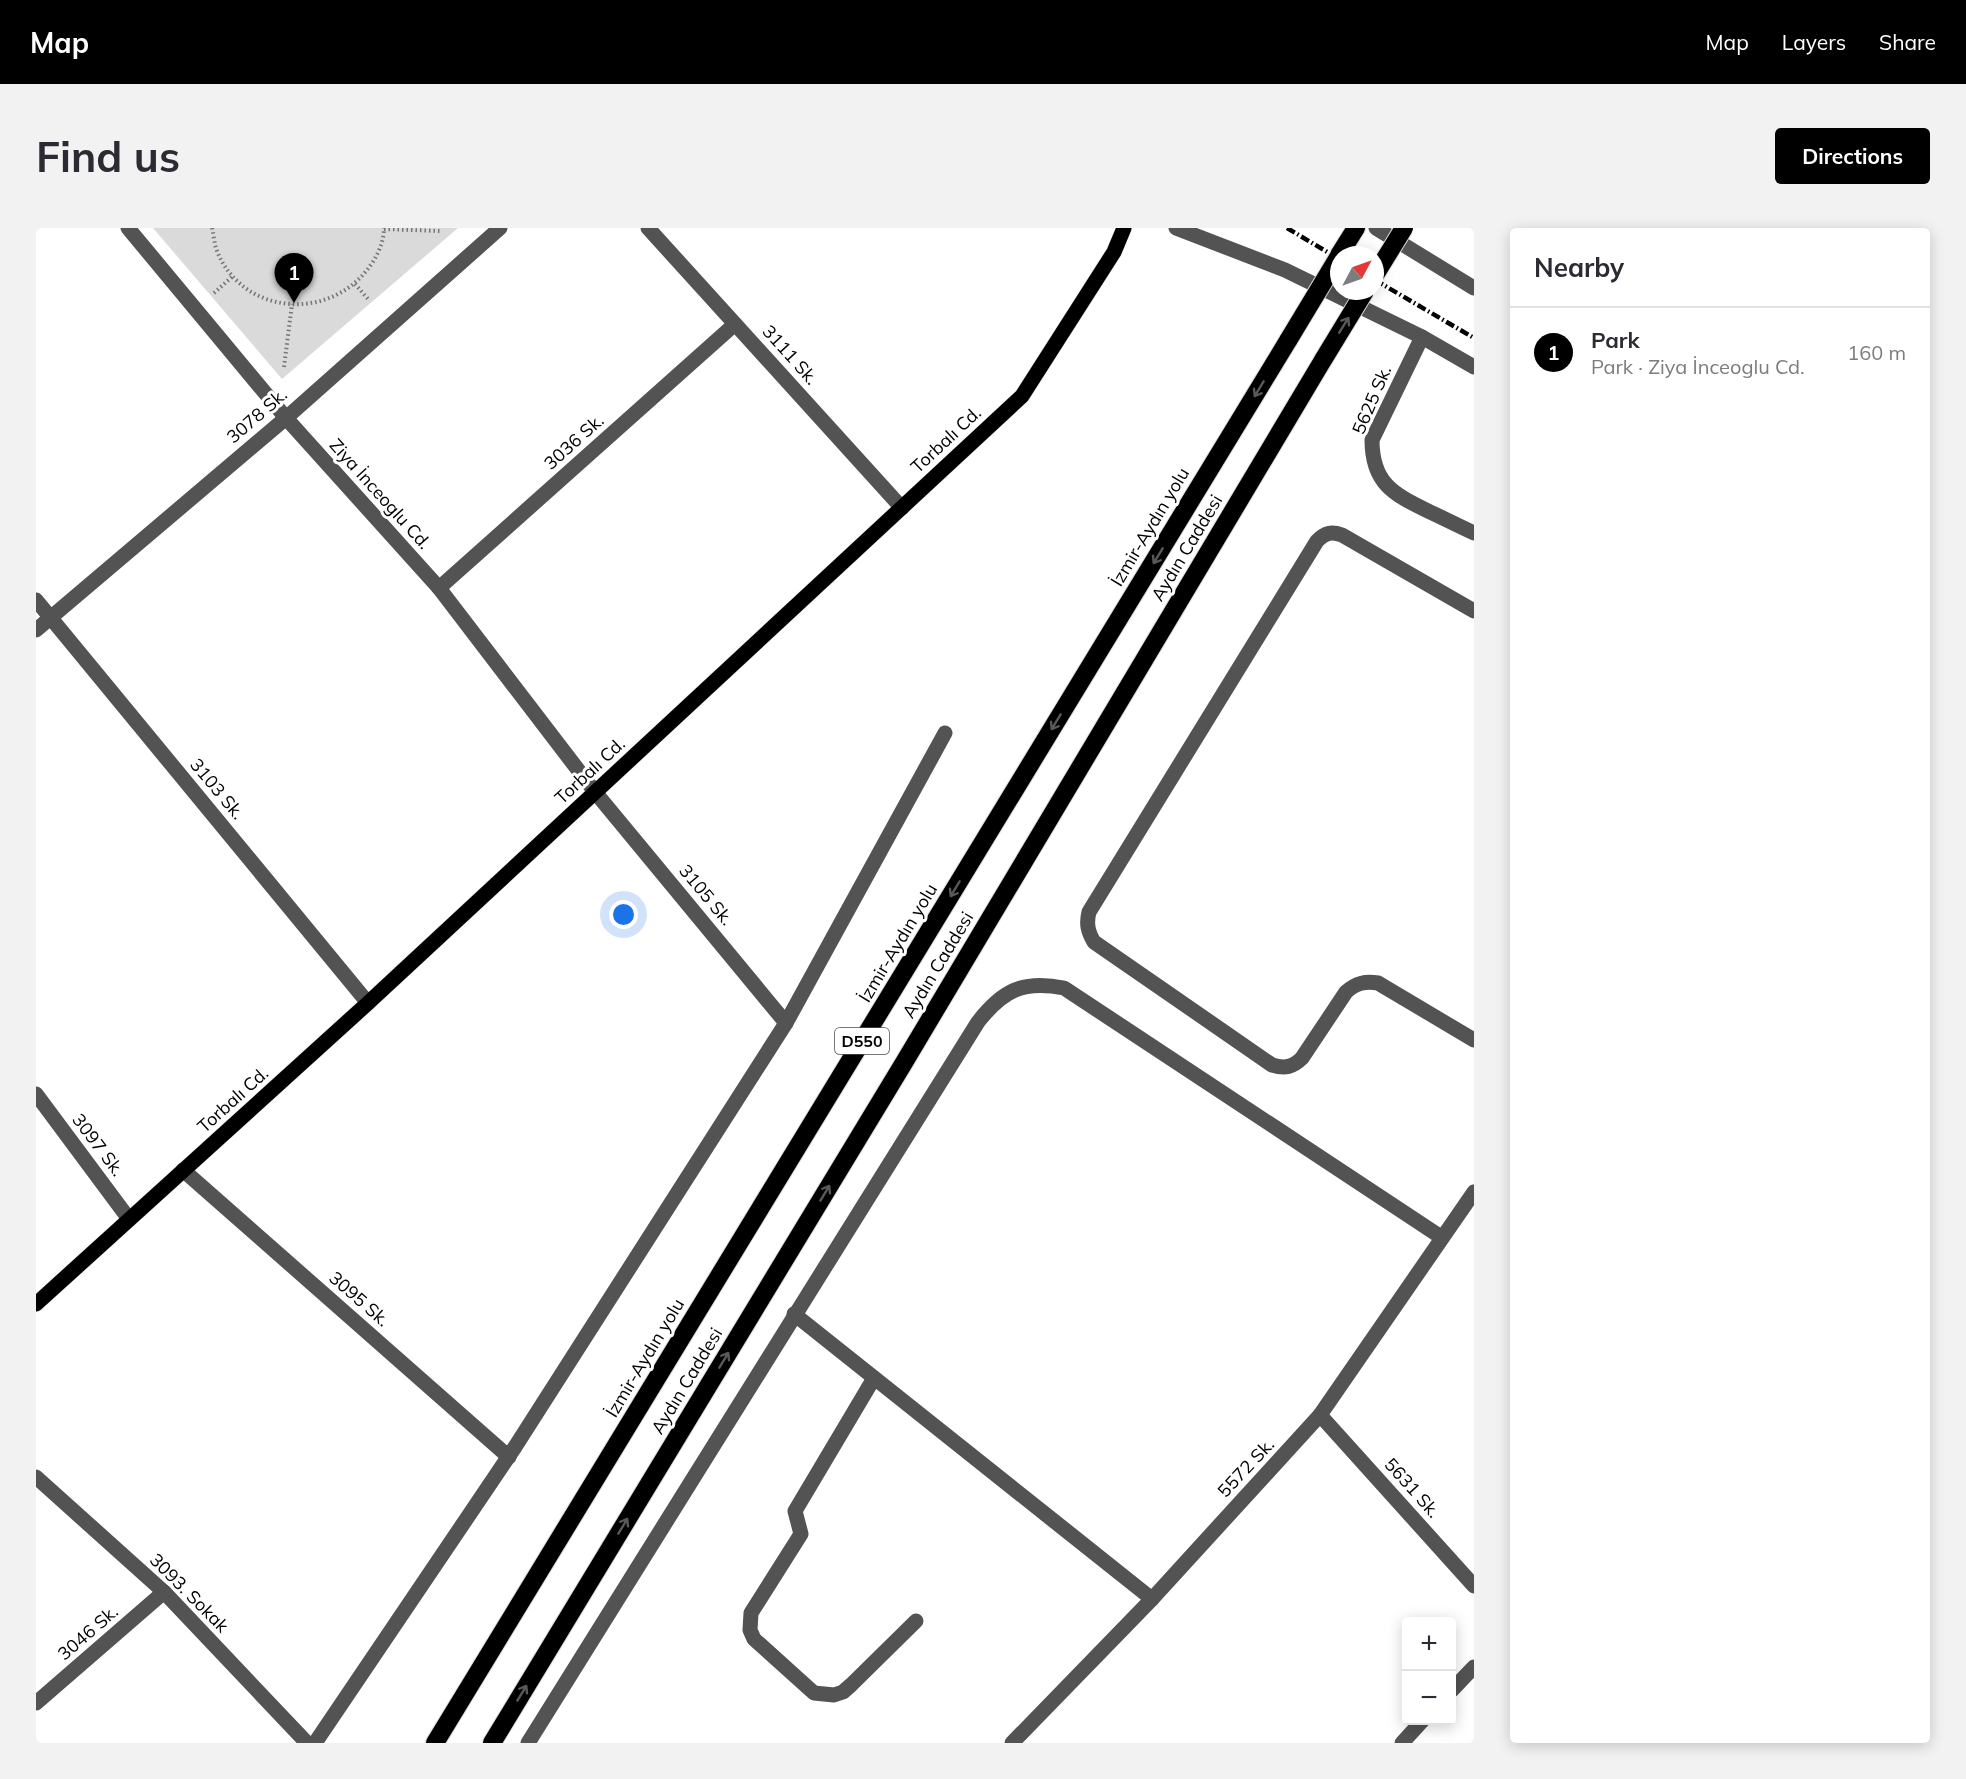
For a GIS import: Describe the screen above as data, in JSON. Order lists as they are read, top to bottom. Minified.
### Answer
{"streets":{"highway":["İzmir-Aydın yolu","Aydın Caddesi","D550"],"main road":["Torbalı Cd."],"street":["3111 Sk.","5625 Sk.","3078 Sk.","3036 Sk.","Ziya İnceoglu Cd.","3103 Sk.","3105 Sk.","3097 Sk.","3095 Sk.","5572 Sk.","5631 Sk.","3093. Sokak","3046 Sk."]},"crossings":[["3111 Sk.","Torbalı Cd."],["3111 Sk.","3036 Sk."],["3078 Sk.","Ziya İnceoglu Cd."],["3078 Sk.","3103 Sk."],["Torbalı Cd.","Ziya İnceoglu Cd."],["Torbalı Cd.","3103 Sk."],["Torbalı Cd.","3105 Sk."],["Torbalı Cd.","3097 Sk."],["Torbalı Cd.","3095 Sk."],["3036 Sk.","Ziya İnceoglu Cd."],["Ziya İnceoglu Cd.","3105 Sk."],["5572 Sk.","5631 Sk."],["3093. Sokak","3046 Sk."]],"one_way":["İzmir-Aydın yolu","Aydın Caddesi"],"north":"top right","page":{"header":"Map","nav":["Map","Layers","Share"],"buttons":"Directions","title":"Find us","heading":"Nearby","pins":"1","list":[{"mark":"1","name":"Park","note":"Park · Ziya İnceoglu Cd.","value":"160 m"}],"map_buttons":["+","−"]}}
